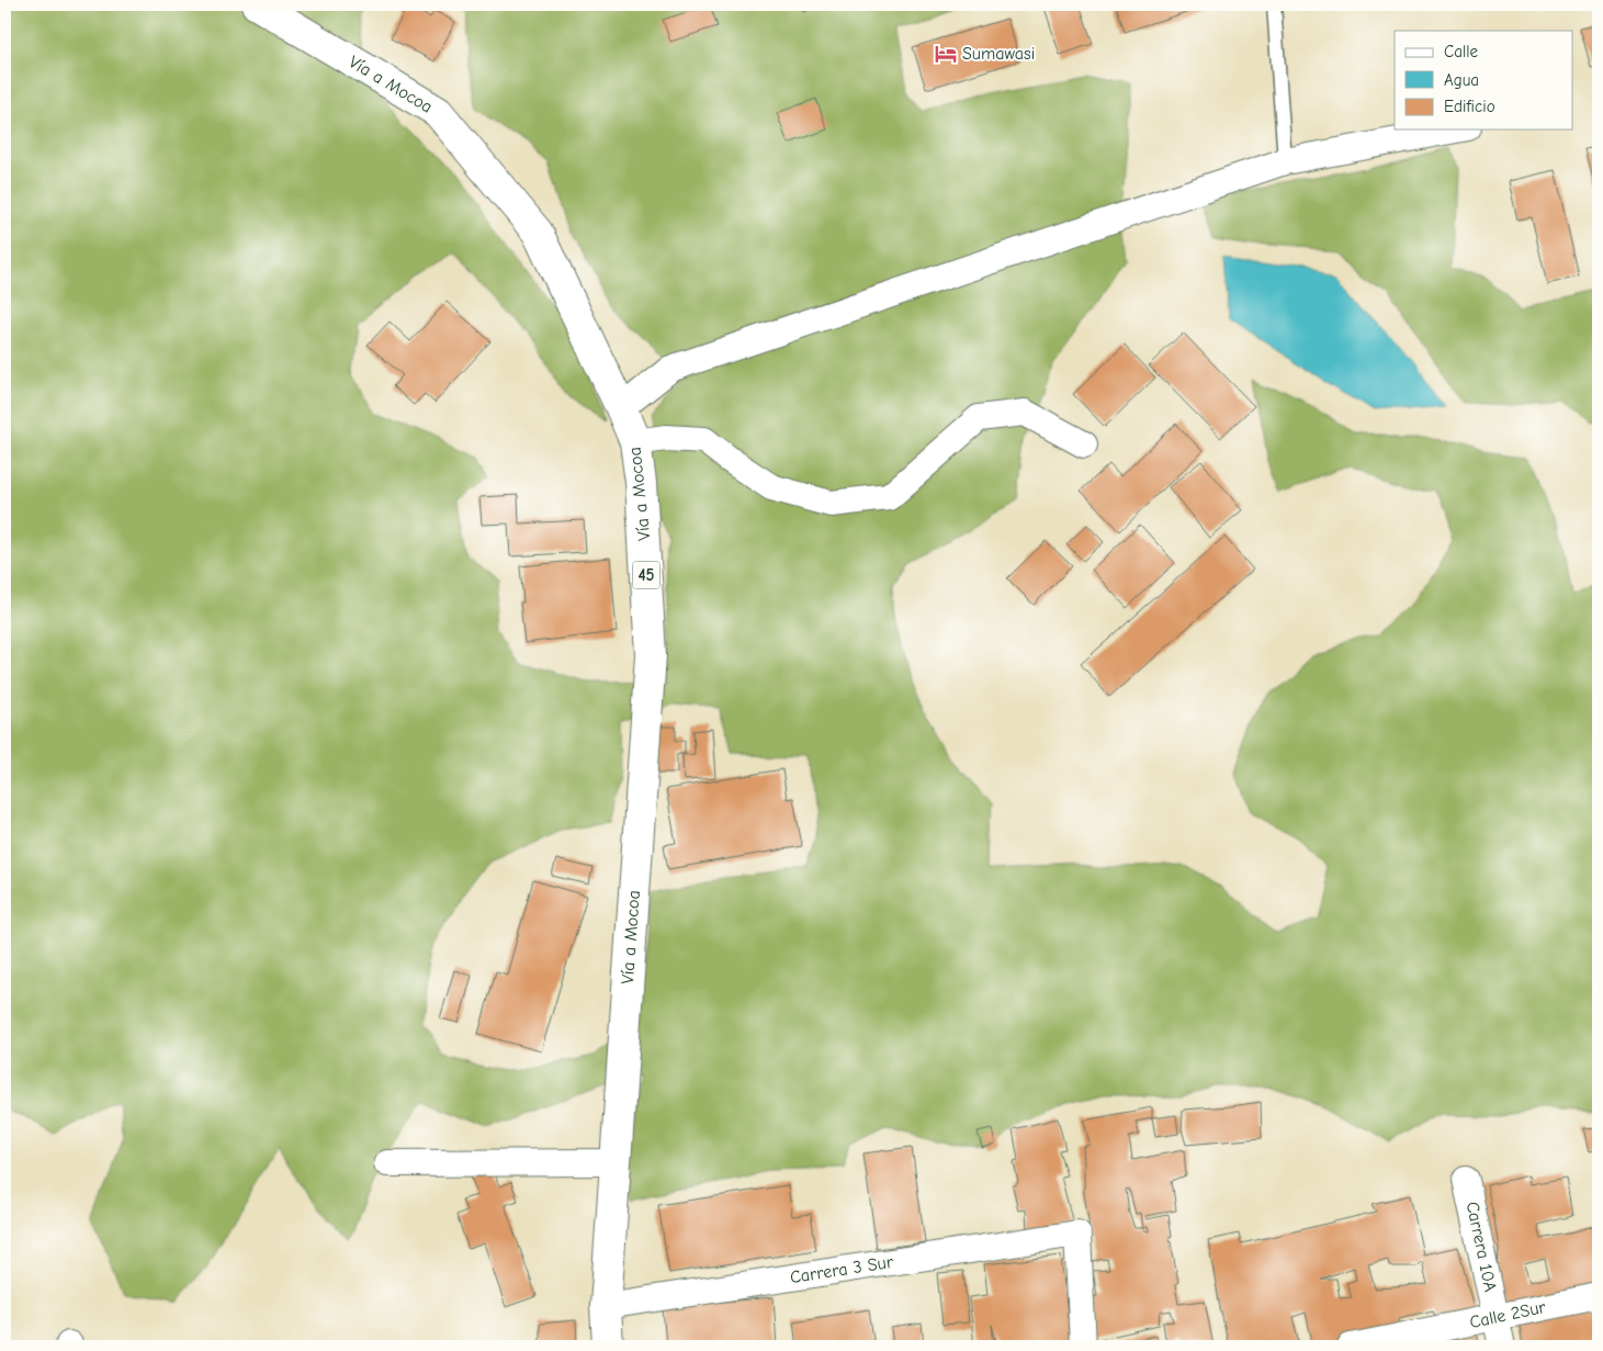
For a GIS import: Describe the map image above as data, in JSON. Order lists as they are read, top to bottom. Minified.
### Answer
{"streets":{"main road":["Vía a Mocoa","45"],"street":["Carrera 10A","Carrera 3 Sur","Calle 2Sur"]},"crossings":[["Vía a Mocoa","45"],["Vía a Mocoa","Carrera 3 Sur"],["45","Carrera 3 Sur"],["Carrera 10A","Calle 2Sur"]],"places":{"hotel":["Sumawasi"]},"legend":["Calle","Agua","Edificio"]}
